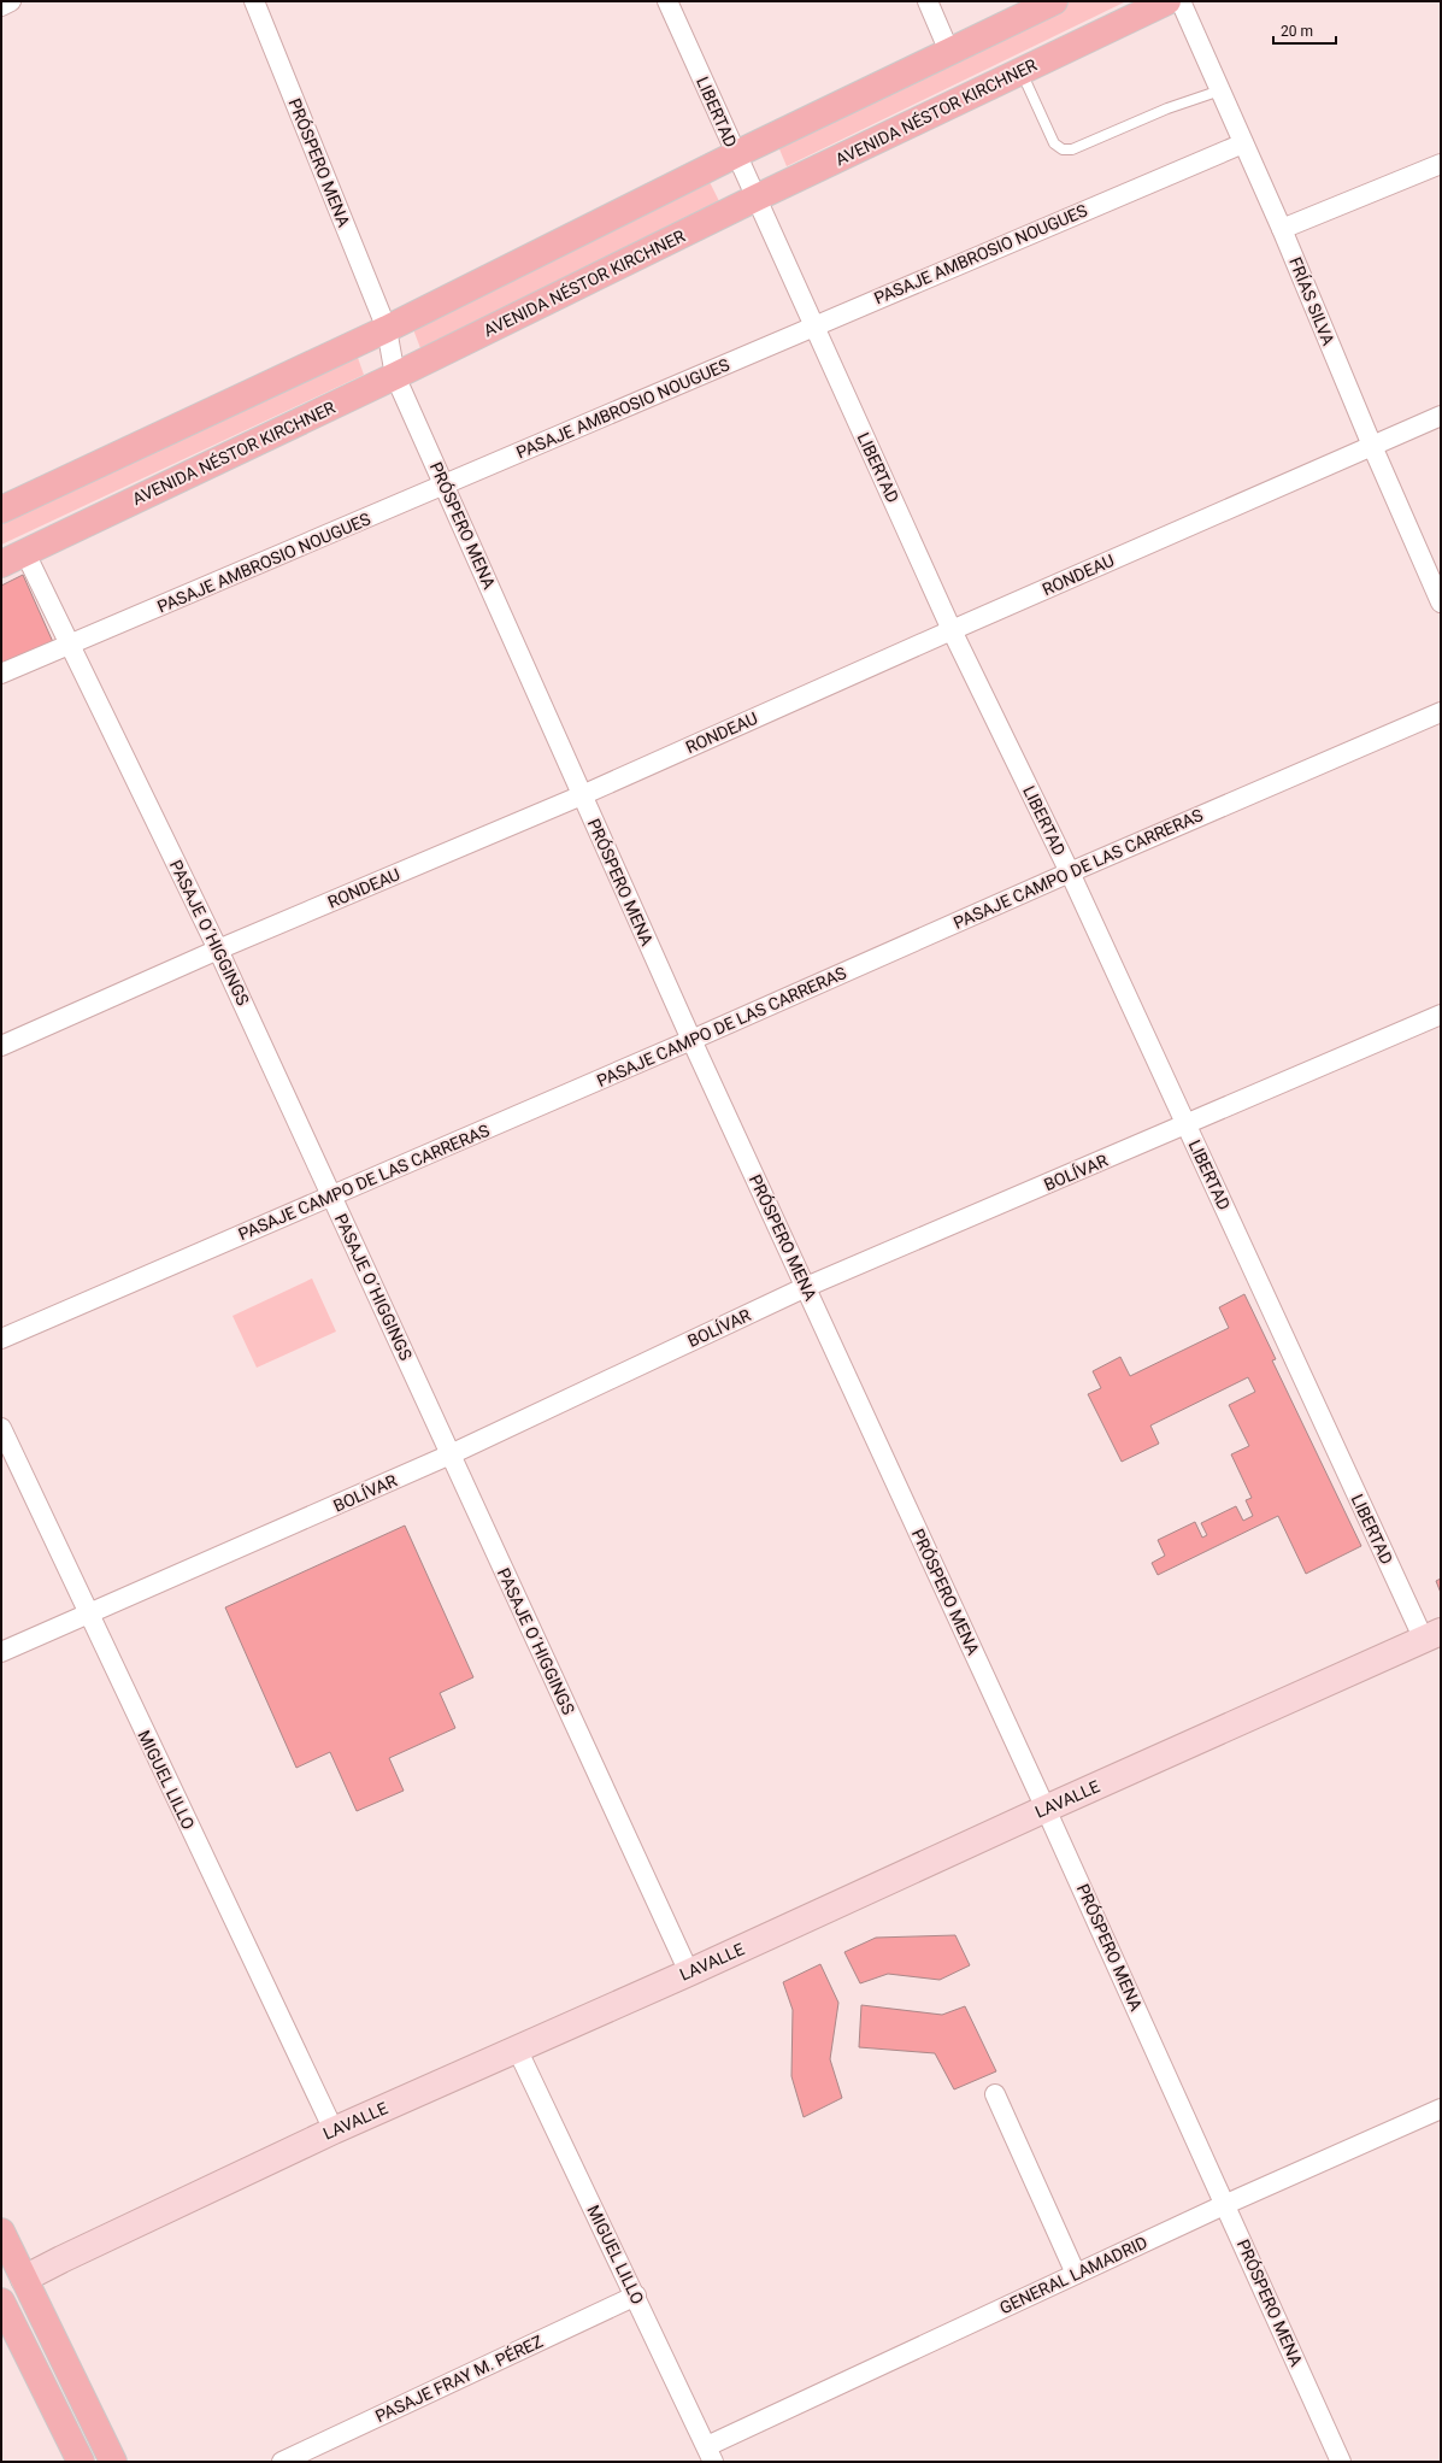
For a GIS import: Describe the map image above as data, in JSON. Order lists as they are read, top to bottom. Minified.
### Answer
{"streets":{"main road":["AVENIDA NÉSTOR KIRCHNER"],"street":["LIBERTAD","PRÓSPERO MENA","PASAJE AMBROSIO NOUGUES","FRÍAS SILVA","RONDEAU","PASAJE CAMPO DE LAS CARRERAS","PASAJE O´HIGGINGS","BOLÍVAR","MIGUEL LILLO","LAVALLE","GENERAL LAMADRID","PASAJE FRAY M. PÉREZ"]},"crossings":[["LIBERTAD","AVENIDA NÉSTOR KIRCHNER"],["LIBERTAD","PASAJE AMBROSIO NOUGUES"],["LIBERTAD","RONDEAU"],["LIBERTAD","PASAJE CAMPO DE LAS CARRERAS"],["LIBERTAD","BOLÍVAR"],["LIBERTAD","LAVALLE"],["AVENIDA NÉSTOR KIRCHNER","PRÓSPERO MENA"],["AVENIDA NÉSTOR KIRCHNER","PASAJE O´HIGGINGS"],["PRÓSPERO MENA","PASAJE AMBROSIO NOUGUES"],["PRÓSPERO MENA","RONDEAU"],["PRÓSPERO MENA","PASAJE CAMPO DE LAS CARRERAS"],["PRÓSPERO MENA","BOLÍVAR"],["PRÓSPERO MENA","LAVALLE"],["PRÓSPERO MENA","GENERAL LAMADRID"],["PASAJE AMBROSIO NOUGUES","FRÍAS SILVA"],["PASAJE AMBROSIO NOUGUES","PASAJE O´HIGGINGS"],["FRÍAS SILVA","RONDEAU"],["RONDEAU","PASAJE O´HIGGINGS"],["PASAJE CAMPO DE LAS CARRERAS","PASAJE O´HIGGINGS"],["PASAJE O´HIGGINGS","BOLÍVAR"],["PASAJE O´HIGGINGS","LAVALLE"],["BOLÍVAR","MIGUEL LILLO"],["MIGUEL LILLO","LAVALLE"],["MIGUEL LILLO","GENERAL LAMADRID"],["MIGUEL LILLO","PASAJE FRAY M. PÉREZ"]],"scale_bar":"20 m"}
